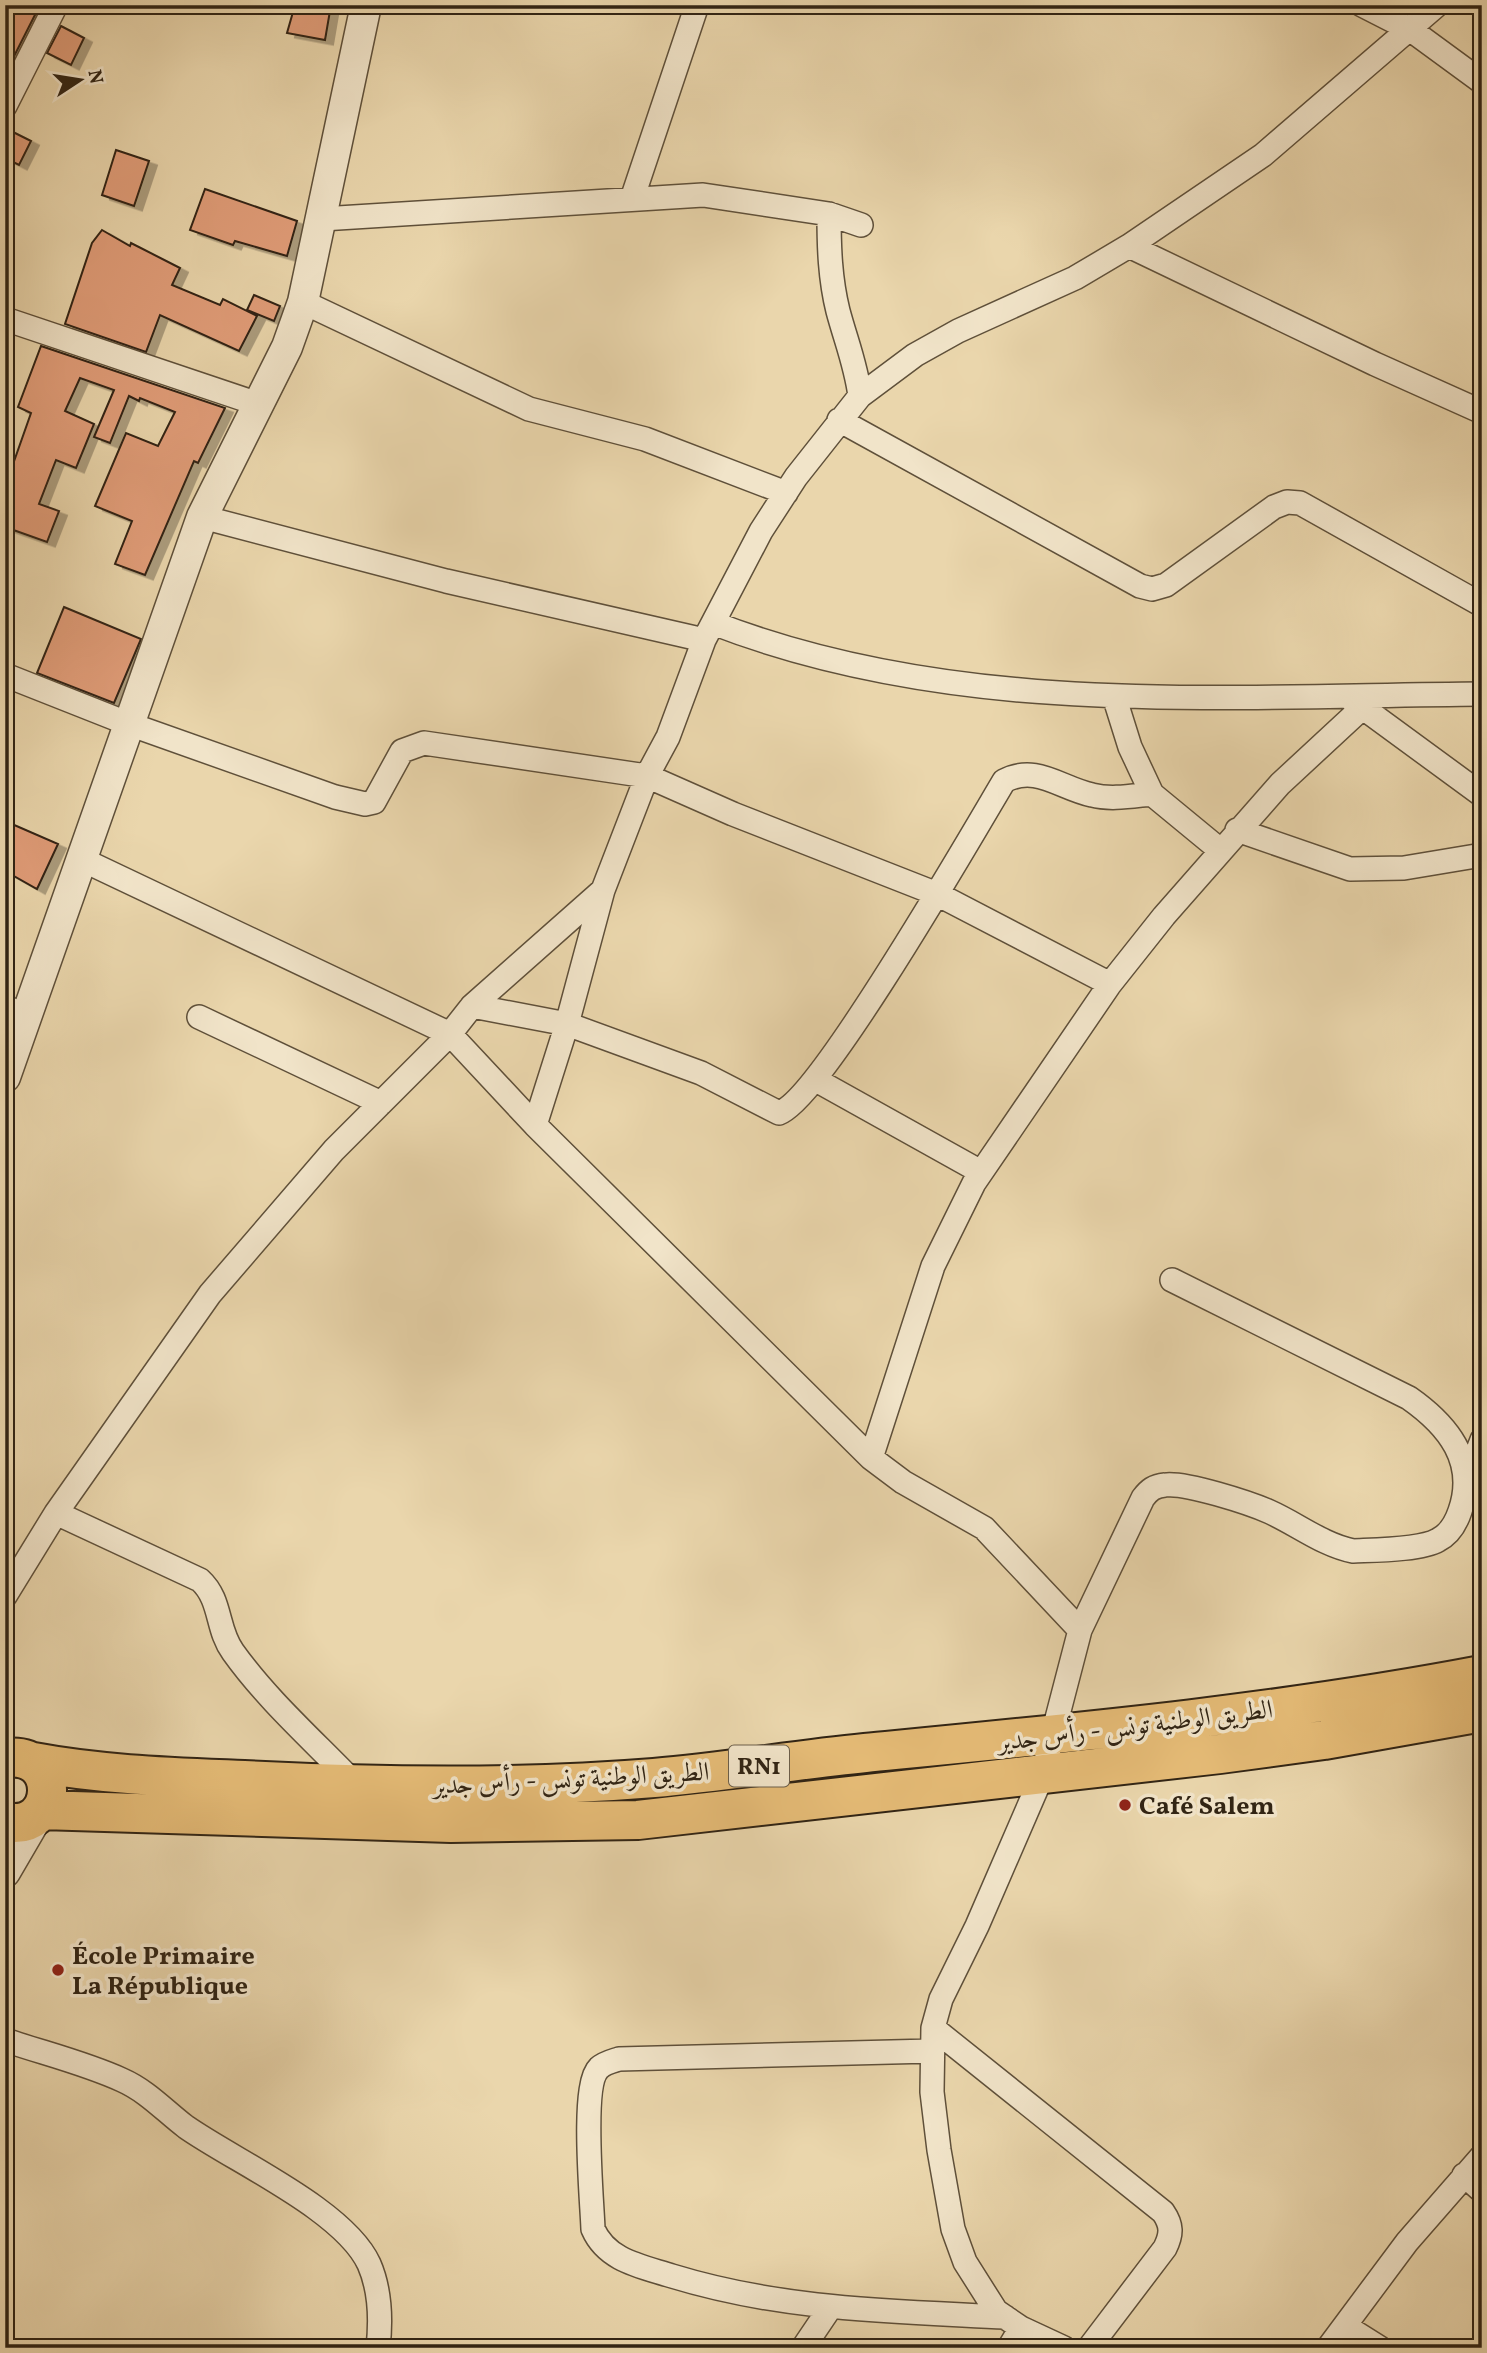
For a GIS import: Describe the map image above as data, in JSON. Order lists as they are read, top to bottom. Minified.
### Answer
{"streets":{"highway":["الطريق الوطنية تونس - رأس جدير","RN1"]},"crossings":[["الطريق الوطنية تونس - رأس جدير","RN1"]],"places":["Café Salem","École Primaire La République"],"north":"right"}
